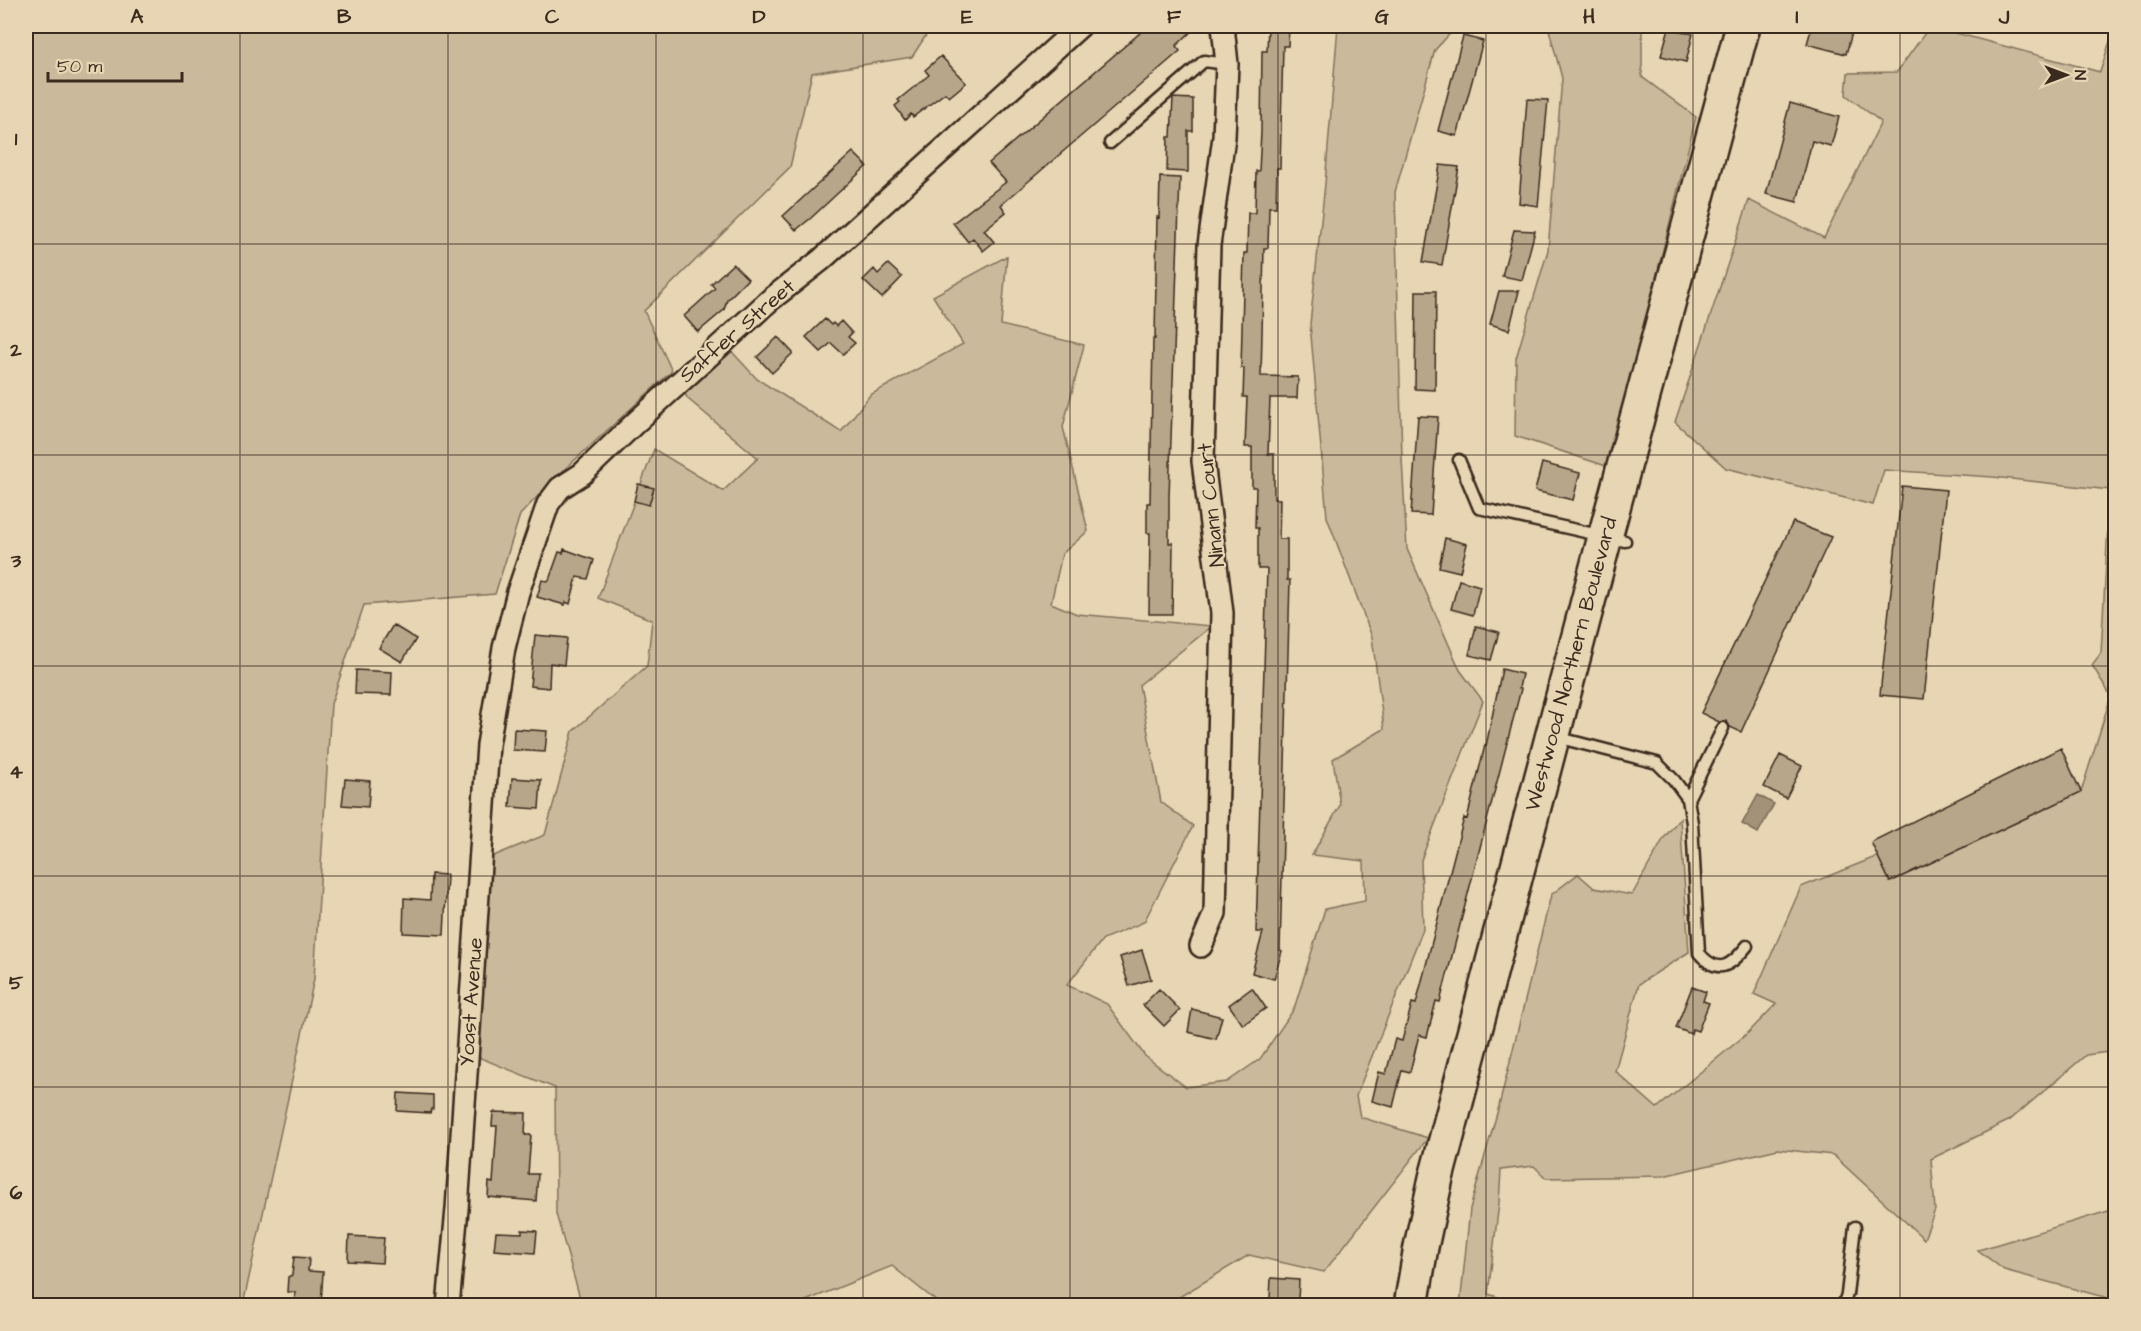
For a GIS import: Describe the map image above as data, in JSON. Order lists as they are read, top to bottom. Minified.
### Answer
{"streets":{"main road":["Westwood Northern Boulevard"],"street":["Saffer Street","Ninann Court","Yoast Avenue"]},"crossings":[["Saffer Street","Yoast Avenue"]],"scale_bar":"50 m","north":"right","grid":{"columns":["A","B","C","D","E","F","G","H","I","J"],"rows":["1","2","3","4","5","6"]}}
